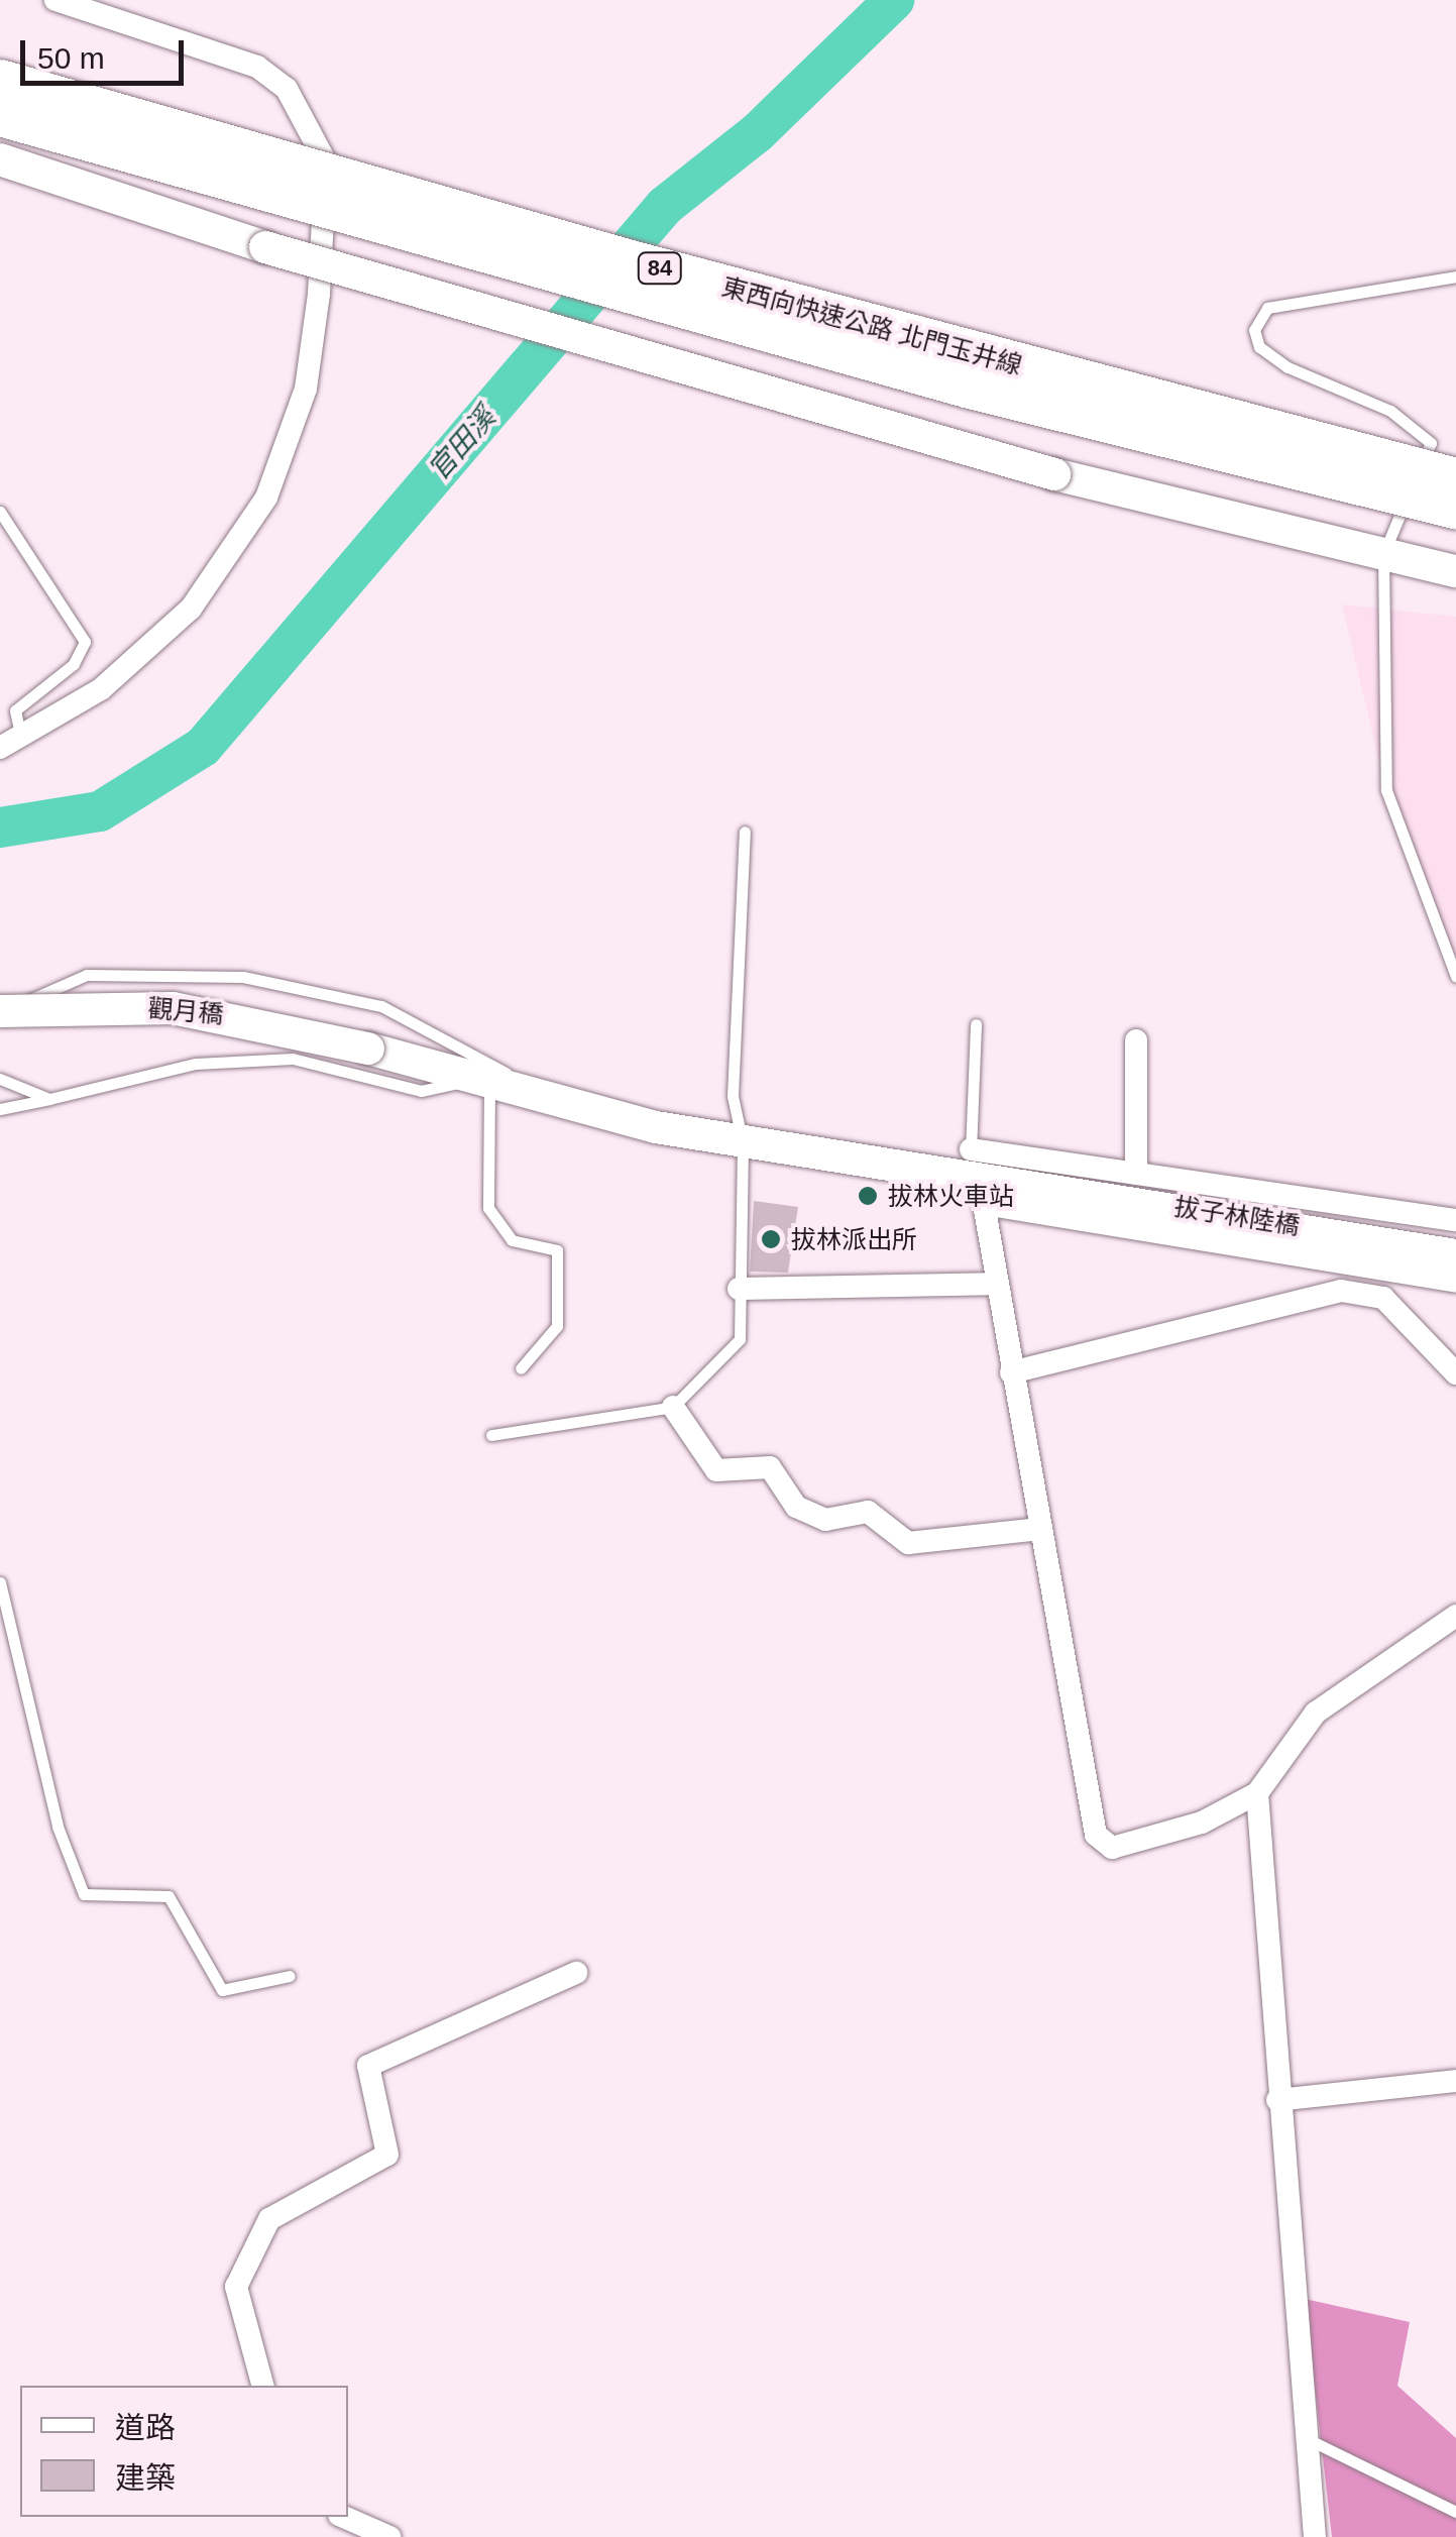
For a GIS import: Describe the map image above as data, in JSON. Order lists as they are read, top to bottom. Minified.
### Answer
{"streets":{"highway":["84","東西向快速公路 北門玉井線"],"main road":["觀月穚","拔子林陸橋"]},"crossings":[["觀月穚","拔子林陸橋"]],"water":["官田溪"],"places":["拔林火車站","拔林派出所"],"legend":["道路","建築"],"scale_bar":"50 m"}
